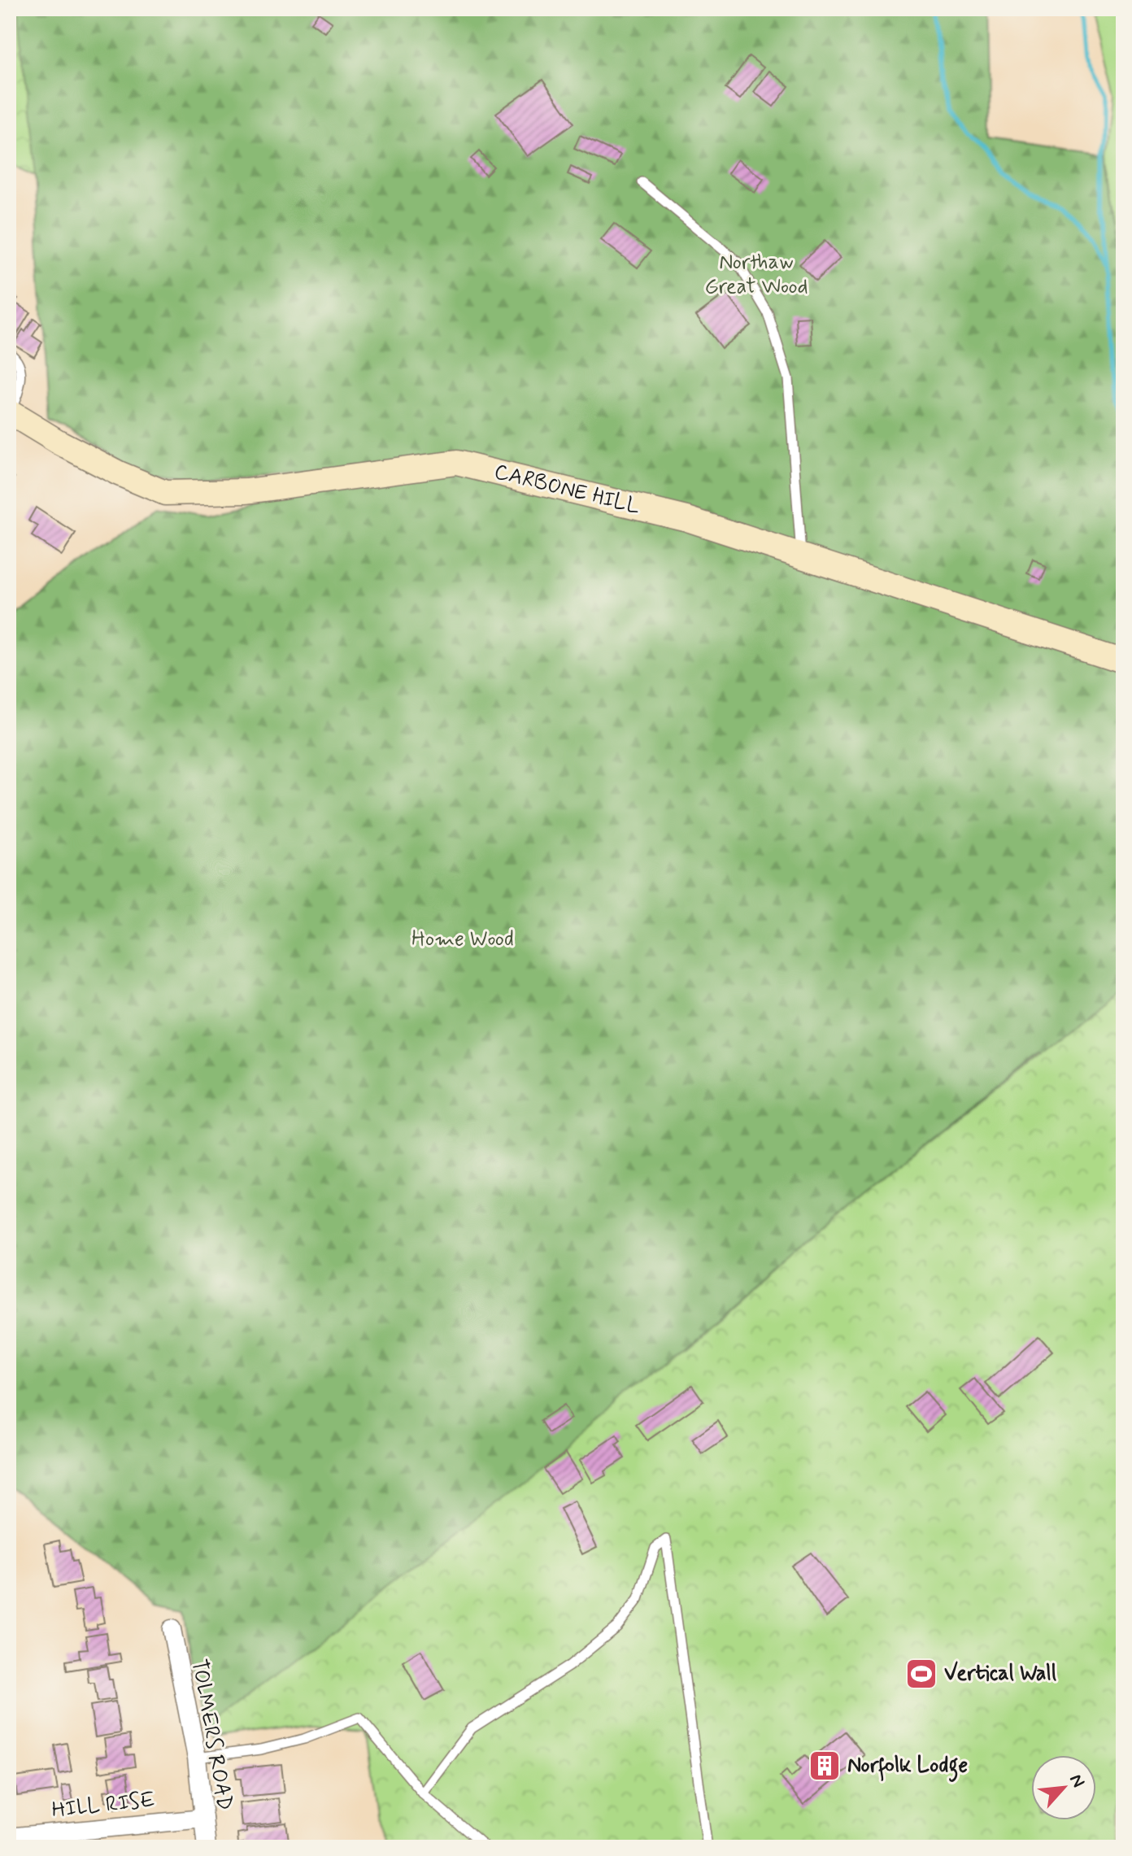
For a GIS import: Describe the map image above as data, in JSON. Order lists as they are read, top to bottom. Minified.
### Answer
{"streets":{"street":["CARBONE HILL","TOLMERS ROAD","HILL RISE"]},"crossings":[["TOLMERS ROAD","HILL RISE"]],"parks":["Northaw Great Wood","Home Wood"],"places":{"sports":["Vertical Wall"],"building":["Norfolk Lodge"]},"north":"top right"}
